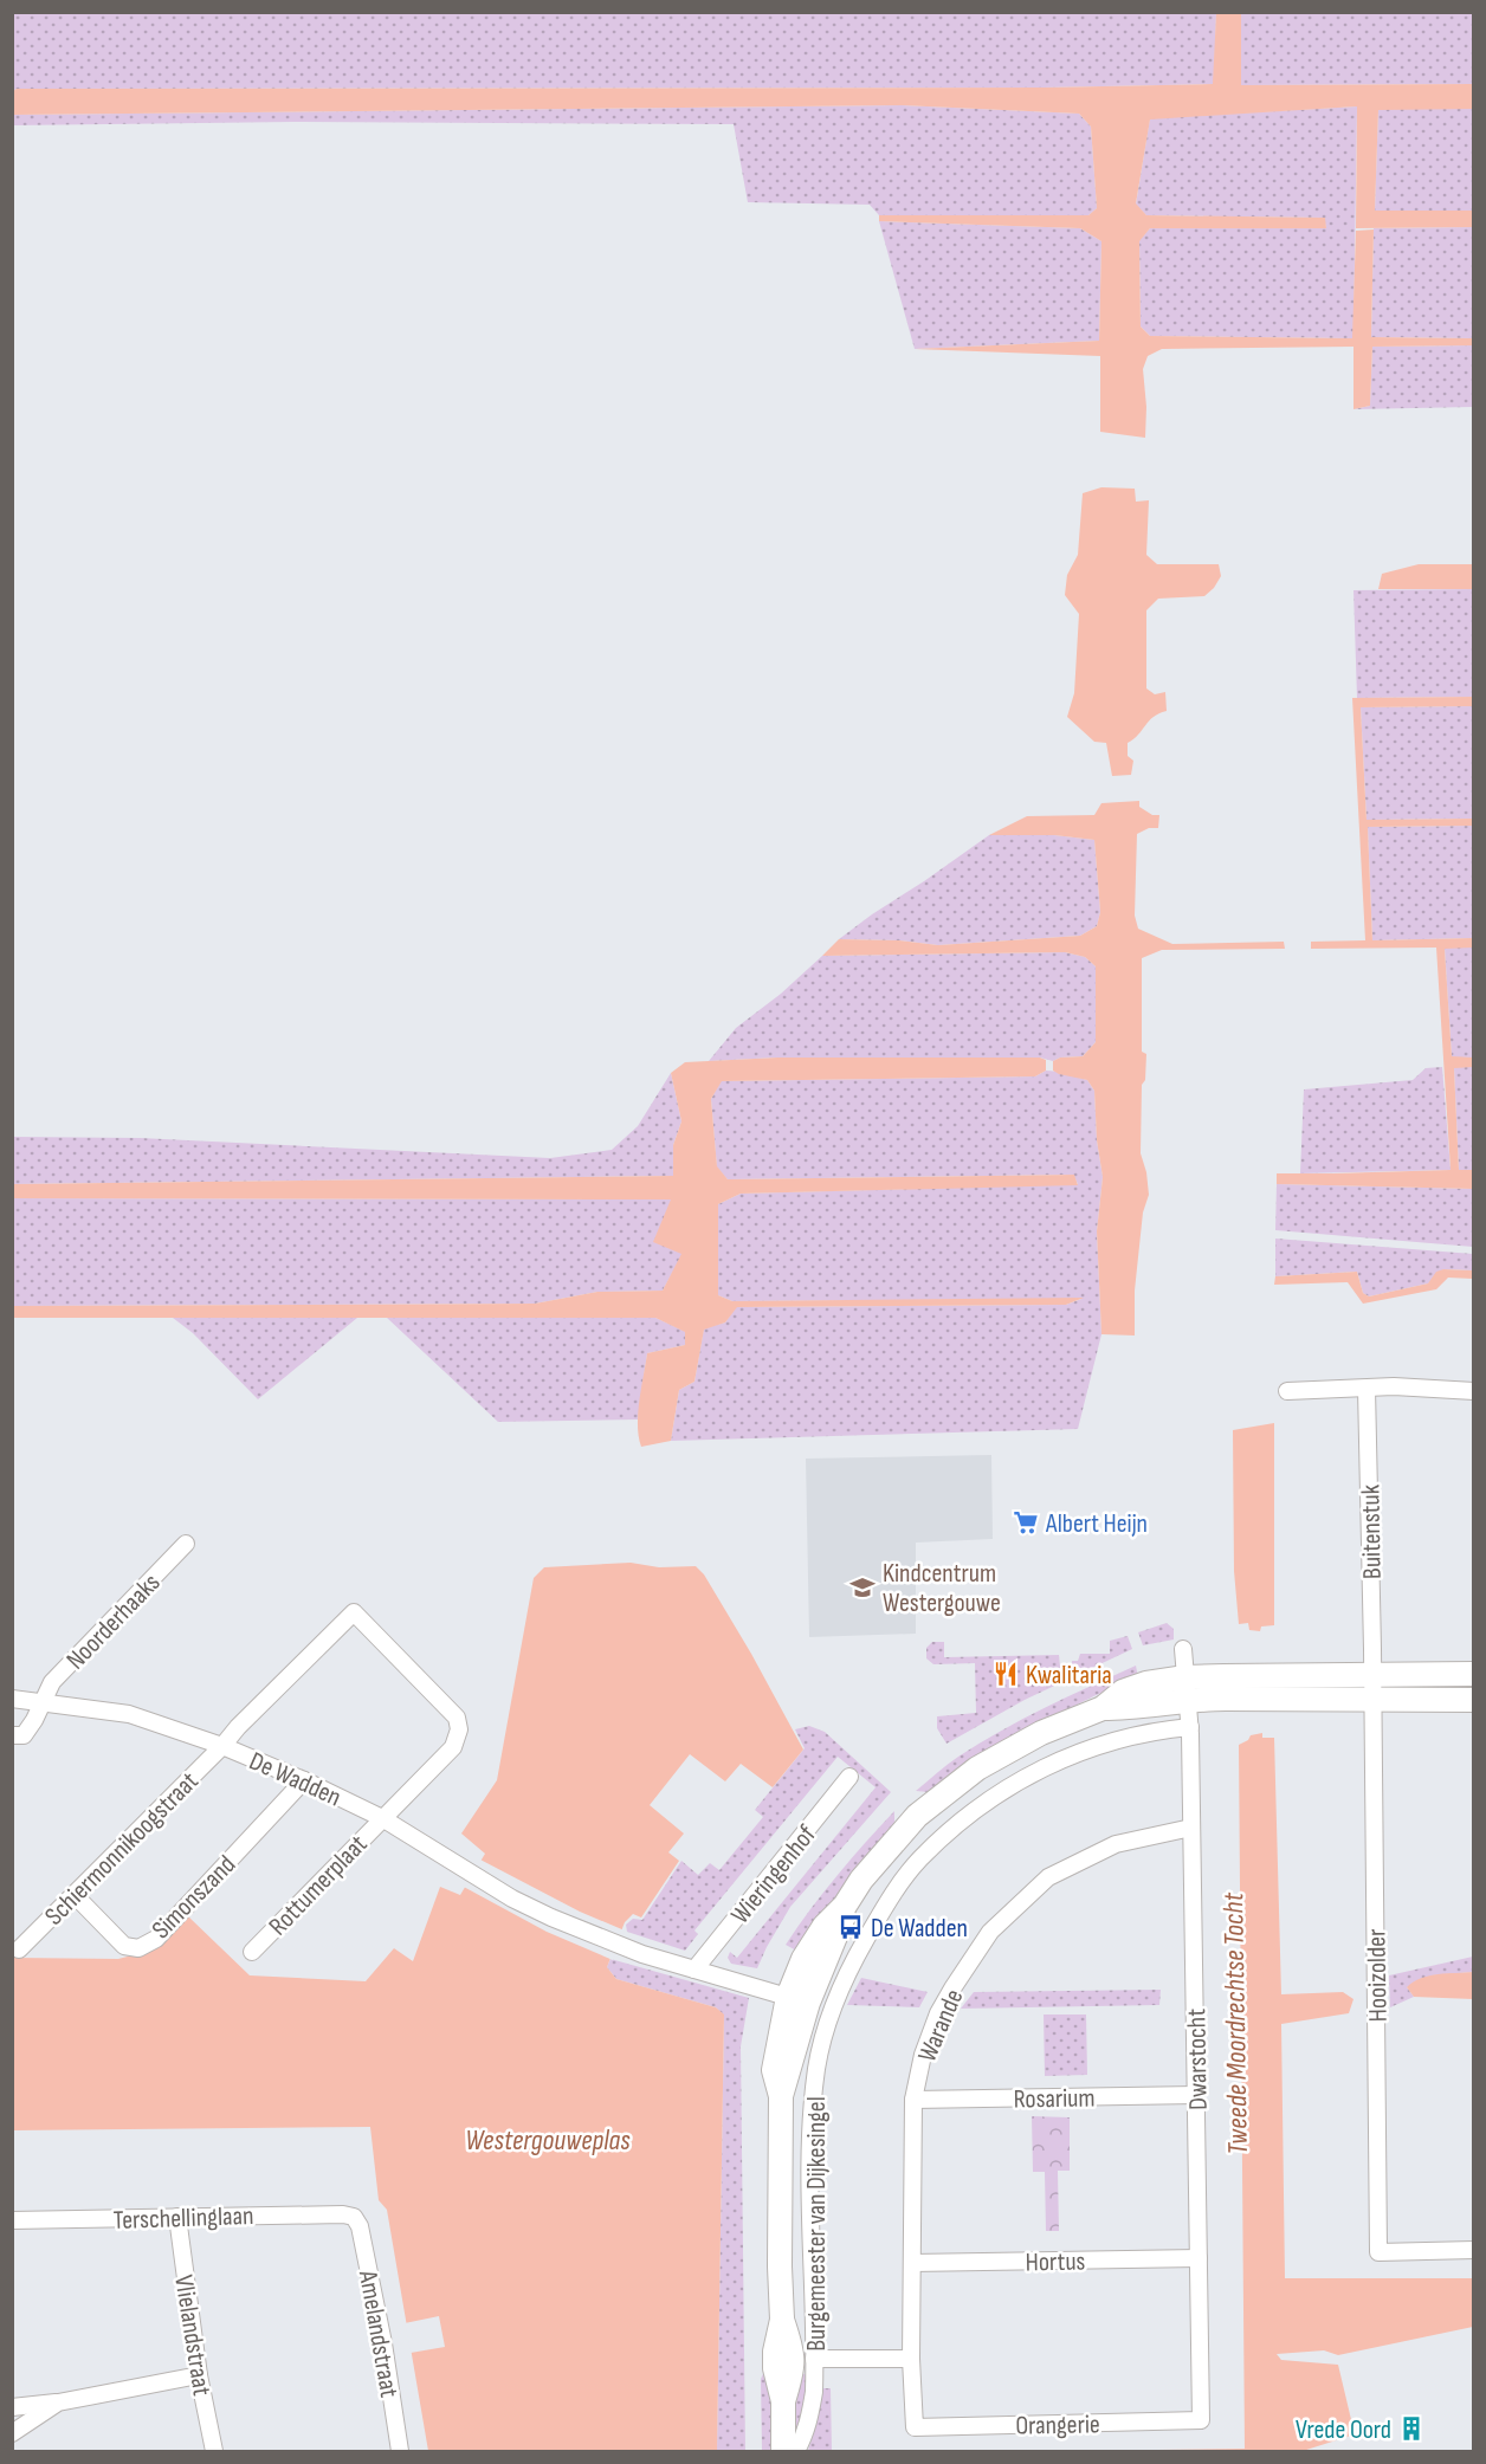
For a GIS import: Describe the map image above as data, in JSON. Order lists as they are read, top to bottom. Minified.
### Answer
{"streets":{"street":["Buitenstuk","Noorderhaaks","De Wadden","Schiermonnikoogstraat","Wieringenhof","Rottumerplaat","Simonszand","Hooizolder","Warande","Dwarstocht","Rosarium","Terschellinglaan","Burgemeester van Dijkesingel","Hortus","Amelandstraat","Vlielandstraat","Orangerie"]},"crossings":[["Buitenstuk","Hooizolder"],["Buitenstuk","Burgemeester van Dijkesingel"],["Noorderhaaks","De Wadden"],["De Wadden","Schiermonnikoogstraat"],["De Wadden","Wieringenhof"],["De Wadden","Rottumerplaat"],["De Wadden","Simonszand"],["De Wadden","Burgemeester van Dijkesingel"],["Schiermonnikoogstraat","Rottumerplaat"],["Schiermonnikoogstraat","Simonszand"],["Hooizolder","Burgemeester van Dijkesingel"],["Warande","Dwarstocht"],["Warande","Rosarium"],["Warande","Hortus"],["Warande","Orangerie"],["Dwarstocht","Rosarium"],["Dwarstocht","Burgemeester van Dijkesingel"],["Dwarstocht","Hortus"],["Dwarstocht","Orangerie"],["Terschellinglaan","Amelandstraat"],["Terschellinglaan","Vlielandstraat"]],"water":["Tweede Moordrechtse Tocht","Westergouweplas"],"places":{"supermarket":["Albert Heijn"],"school or university":["Kindcentrum Westergouwe"],"restaurant":["Kwalitaria"],"bus stop":["De Wadden"],"building":["Vrede Oord"]}}
